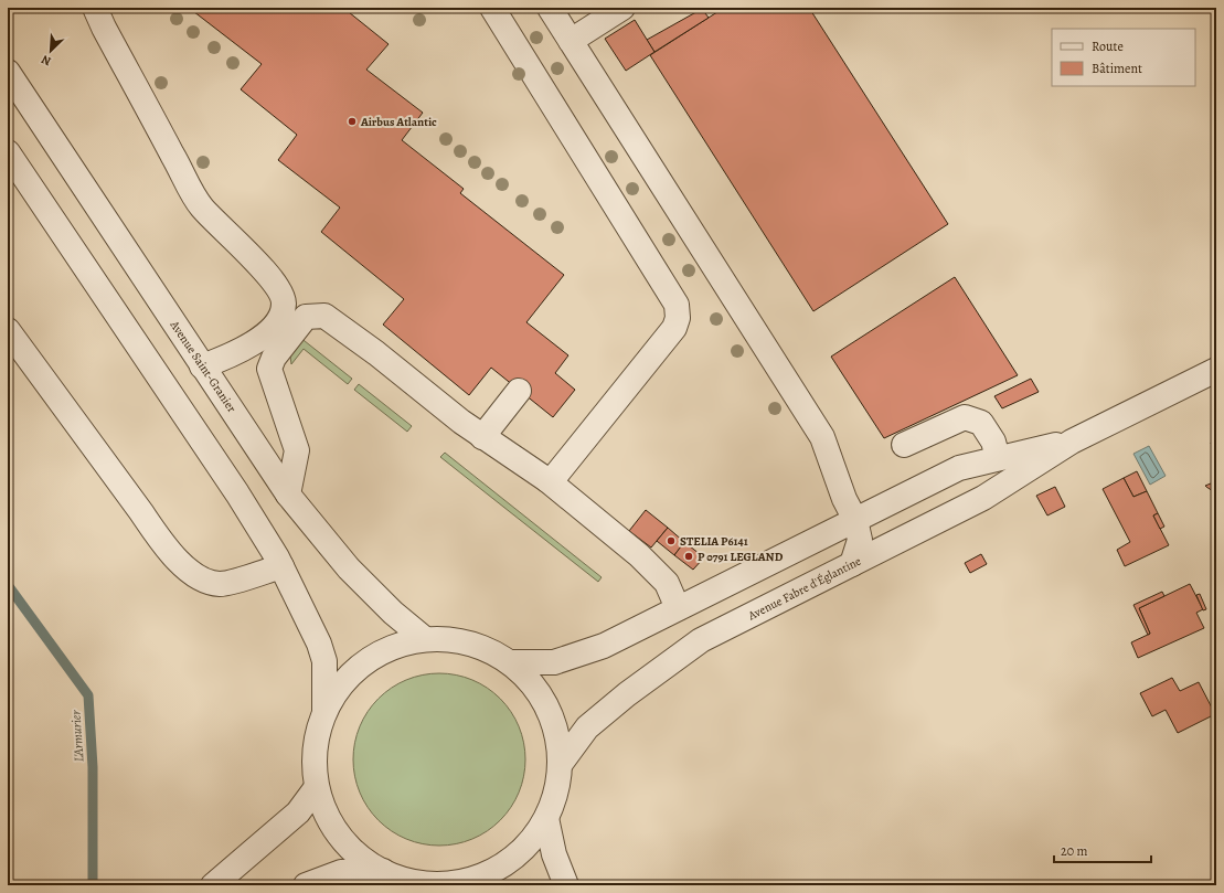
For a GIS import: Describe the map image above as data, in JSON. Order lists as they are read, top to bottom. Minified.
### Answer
{"streets":{"street":["Avenue Saint-Granier","Avenue Fabre d'Églantine"]},"water":["L'Armurier"],"places":["Airbus Atlantic","STELIA P6141","P 0791 LEGLAND"],"legend":["Route","Bâtiment"],"scale_bar":"20 m","north":"bottom left"}
